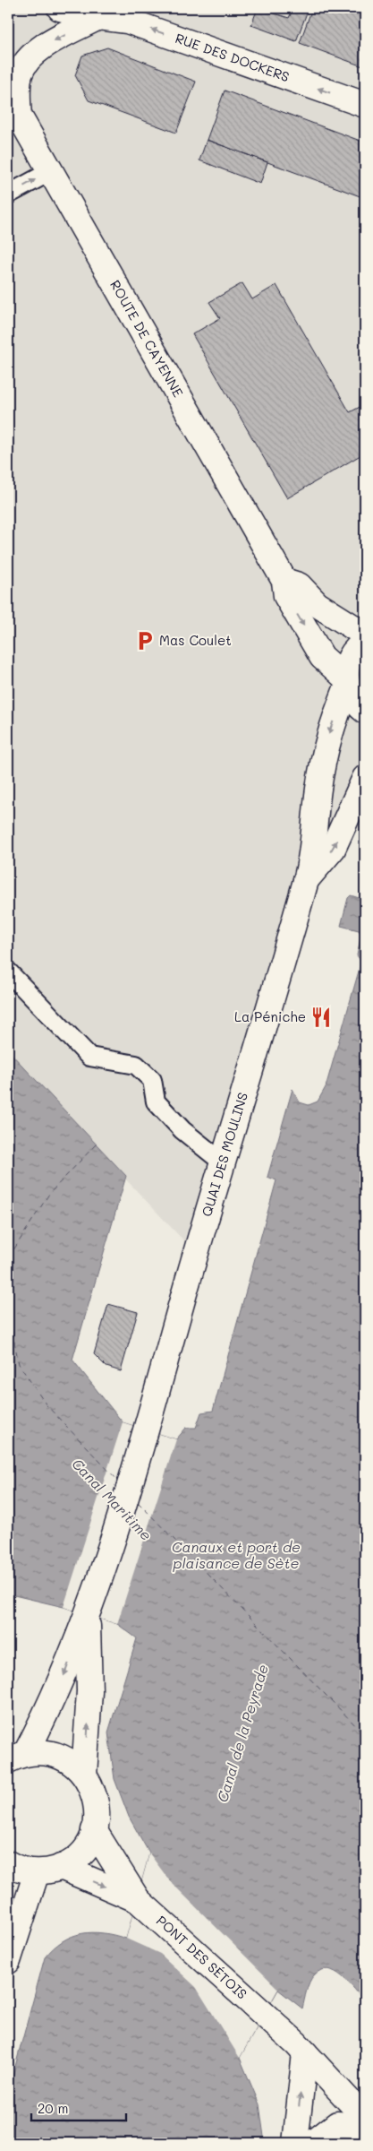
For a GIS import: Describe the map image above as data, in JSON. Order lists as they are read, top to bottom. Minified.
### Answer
{"streets":{"main road":["RUE DES DOCKERS","ROUTE DE CAYENNE","QUAI DES MOULINS","PONT DES SÉTOIS"]},"crossings":[["ROUTE DE CAYENNE","QUAI DES MOULINS"]],"one_way":["RUE DES DOCKERS"],"water":["Canal Maritime","Canaux et port de plaisance de Sète","Canal de la Peyrade"],"places":{"parking":["Mas Coulet"],"restaurant":["La Péniche"]},"scale_bar":"20 m"}
